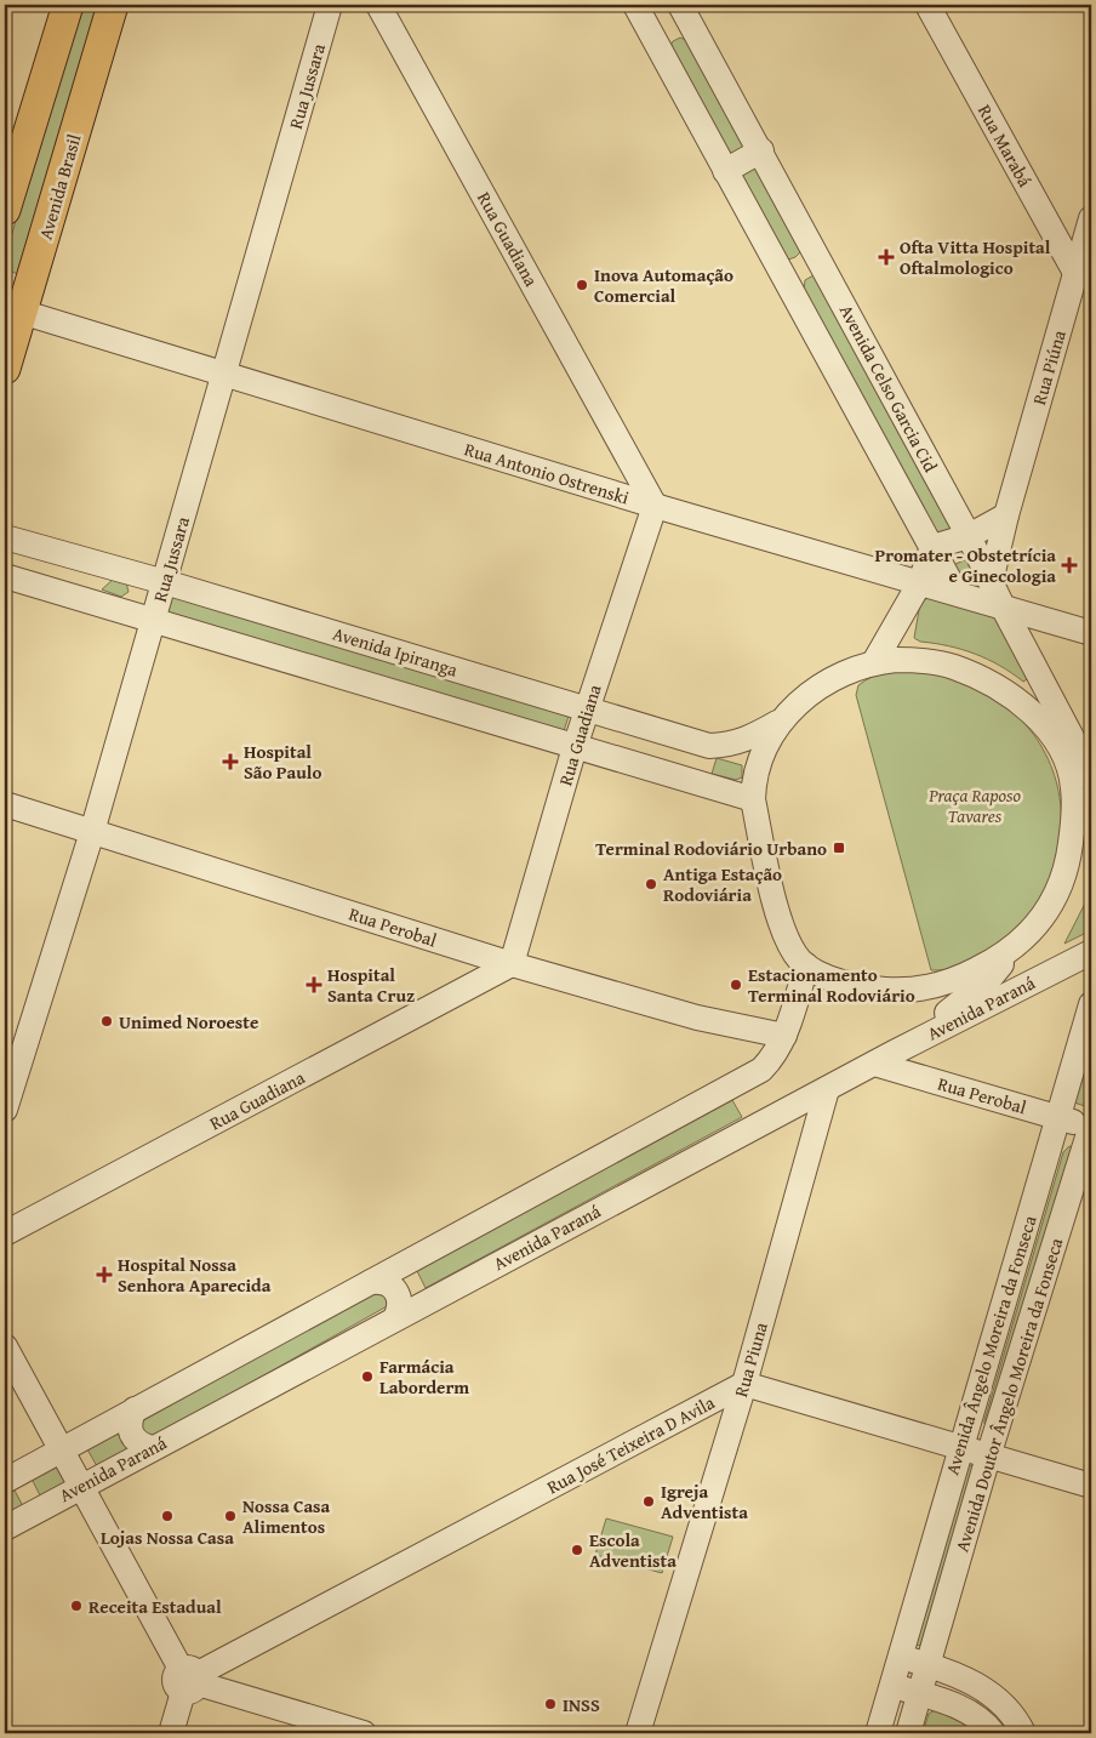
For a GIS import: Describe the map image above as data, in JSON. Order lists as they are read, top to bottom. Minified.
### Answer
{"streets":{"main road":["Avenida Brasil"],"street":["Rua Jussara","Rua Marabá","Rua Guadiana","Rua Piúna","Avenida Celso Garcia Cid","Rua Antonio Ostrenski","Avenida Ipiranga","Rua Perobal","Avenida Paraná","Avenida Ângelo Moreira da Fonseca","Rua Piuna","Avenida Doutor Ângelo Moreira da Fonseca","Rua José Teixeira D Avila"]},"crossings":[["Rua Jussara","Rua Antonio Ostrenski"],["Rua Jussara","Avenida Ipiranga"],["Rua Jussara","Rua Perobal"],["Rua Marabá","Rua Piúna"],["Avenida Brasil","Rua Antonio Ostrenski"],["Rua Guadiana","Rua Antonio Ostrenski"],["Rua Guadiana","Avenida Ipiranga"],["Rua Guadiana","Rua Perobal"],["Rua Piúna","Avenida Celso Garcia Cid"],["Avenida Celso Garcia Cid","Rua Antonio Ostrenski"],["Rua Perobal","Avenida Paraná"],["Rua Perobal","Avenida Ângelo Moreira da Fonseca"],["Rua Perobal","Avenida Doutor Ângelo Moreira da Fonseca"],["Avenida Paraná","Rua Piuna"],["Rua Piuna","Rua José Teixeira D Avila"]],"parks":["Praça Raposo Tavares"],"places":{"health":["Ofta Vitta Hospital Oftalmologico","Promater - Obstetrícia e Ginecologia","Hospital São Paulo","Hospital Santa Cruz","Hospital Nossa Senhora Aparecida"],"other":["Inova Automação Comercial","Antiga Estação Rodoviária","Estacionamento Terminal Rodoviário","Unimed Noroeste","Farmácia Laborderm","Igreja Adventista","Lojas Nossa Casa","Nossa Casa Alimentos","Escola Adventista","Receita Estadual","INSS"],"transit":["Terminal Rodoviário Urbano"]}}
